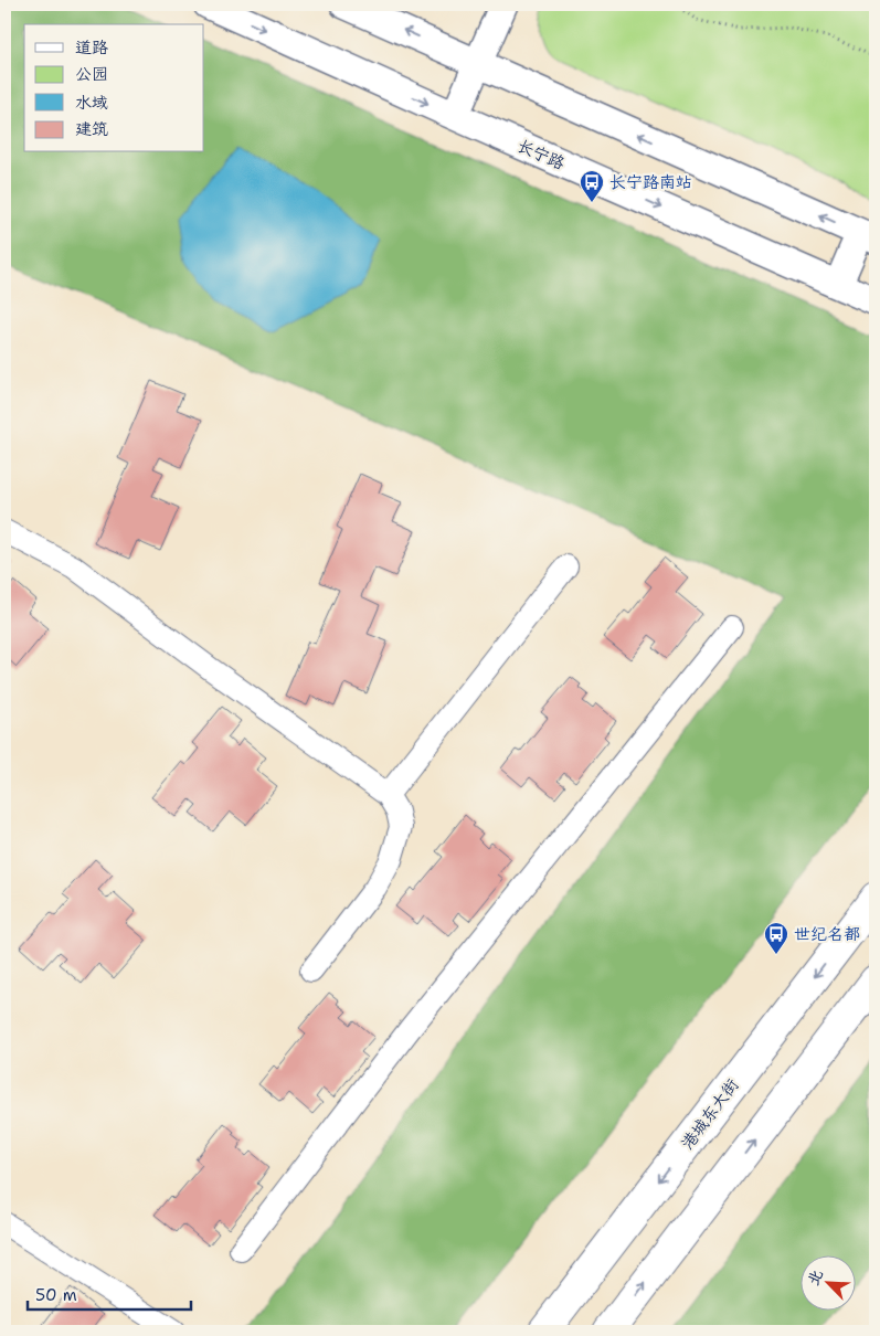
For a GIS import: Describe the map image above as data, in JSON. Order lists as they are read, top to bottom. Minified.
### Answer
{"streets":{"main road":["港城东大街"],"street":["长宁路"]},"places":{"bus stop":["长宁路南站","世纪名都"]},"legend":["道路","公园","水域","建筑"],"scale_bar":"50 m","north":"top left"}
